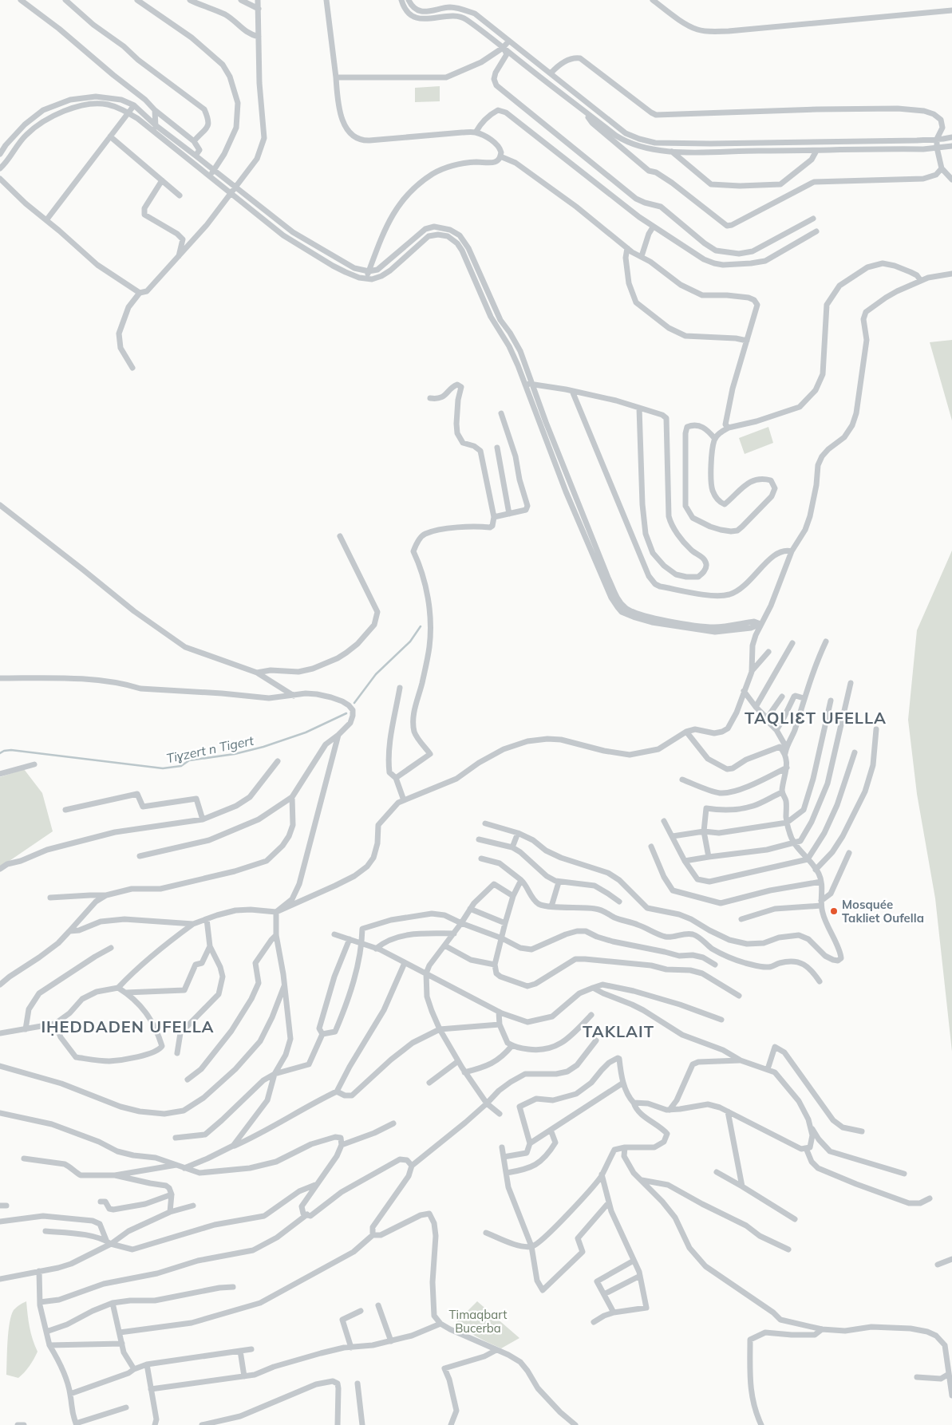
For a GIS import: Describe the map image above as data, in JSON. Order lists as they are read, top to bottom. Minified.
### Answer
{"districts":["TAQLIƐT UFELLA","IḤEDDADEN UFELLA","TAKLAIT"],"water":["Tiɣzert n Tigert"],"parks":["Timaqbart Bucerba"],"places":["Mosquée Takliet Oufella"]}
